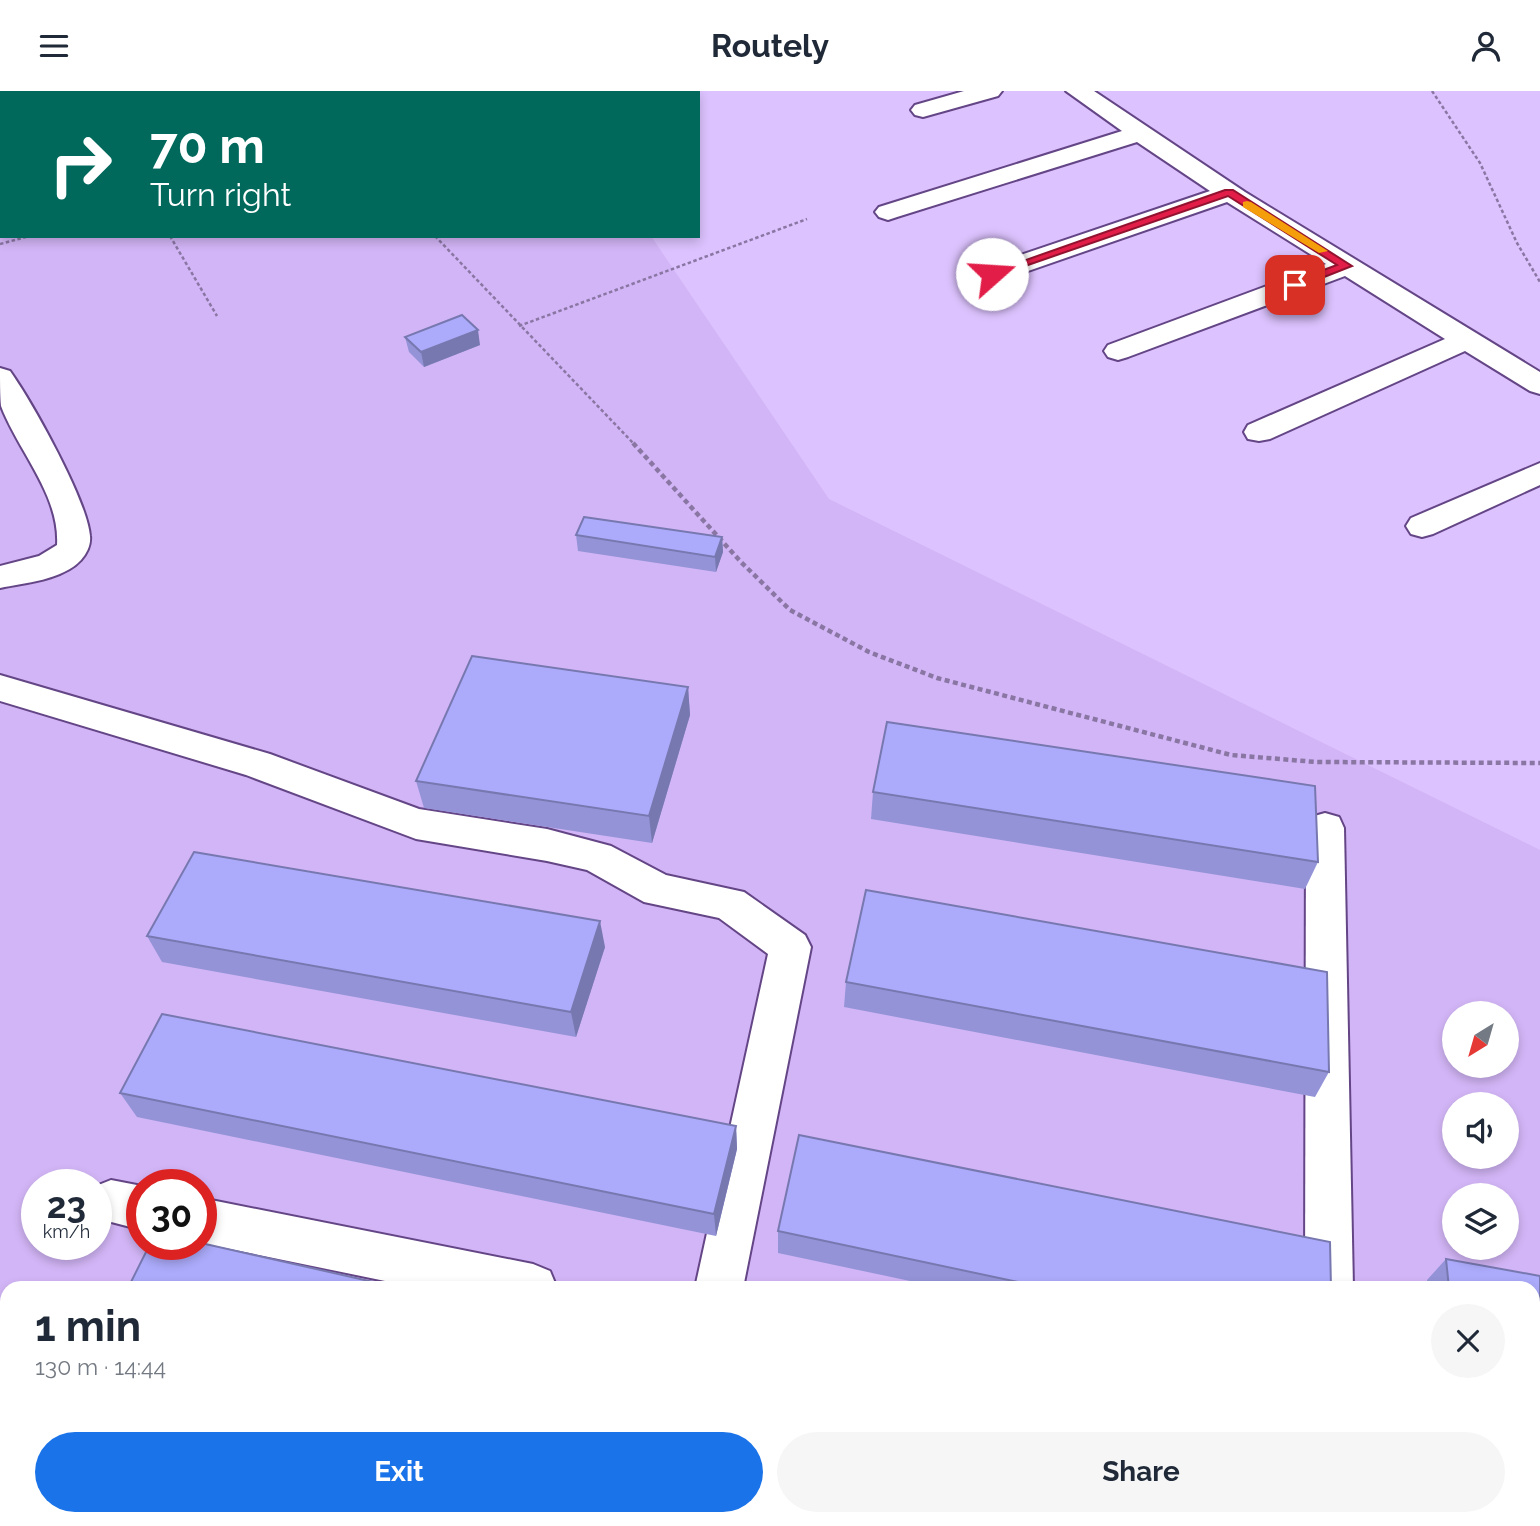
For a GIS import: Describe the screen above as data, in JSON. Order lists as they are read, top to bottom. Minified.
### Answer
{"north":"bottom left","page":{"header":"Routely","turn":["70 m","Turn right"],"speed":"23 km/h","limit":"30","heading":["1 min","130 m · 14:44"],"buttons":["Exit","Share"]}}
